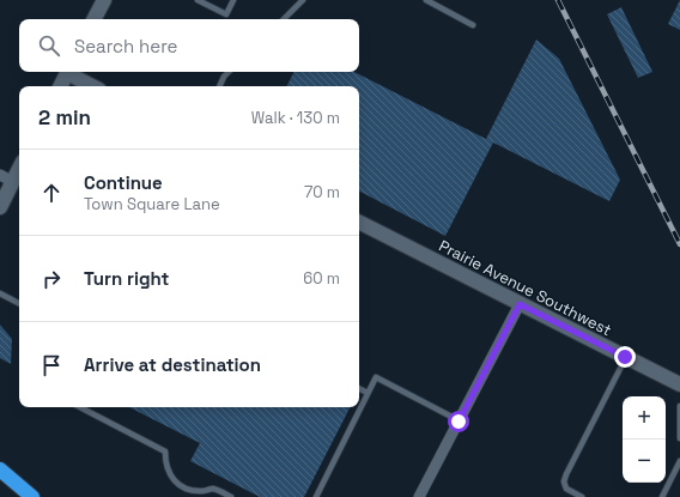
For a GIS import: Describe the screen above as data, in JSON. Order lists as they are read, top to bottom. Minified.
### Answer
{"streets":{"street":["Prairie Avenue Southwest"]},"page":{"search":"Search here","heading":["2 min","Walk · 130 m"],"list":[["Continue","Town Square Lane","70 m"],["Turn right","60 m"],"Arrive at destination"],"map_buttons":["+","−"]}}
